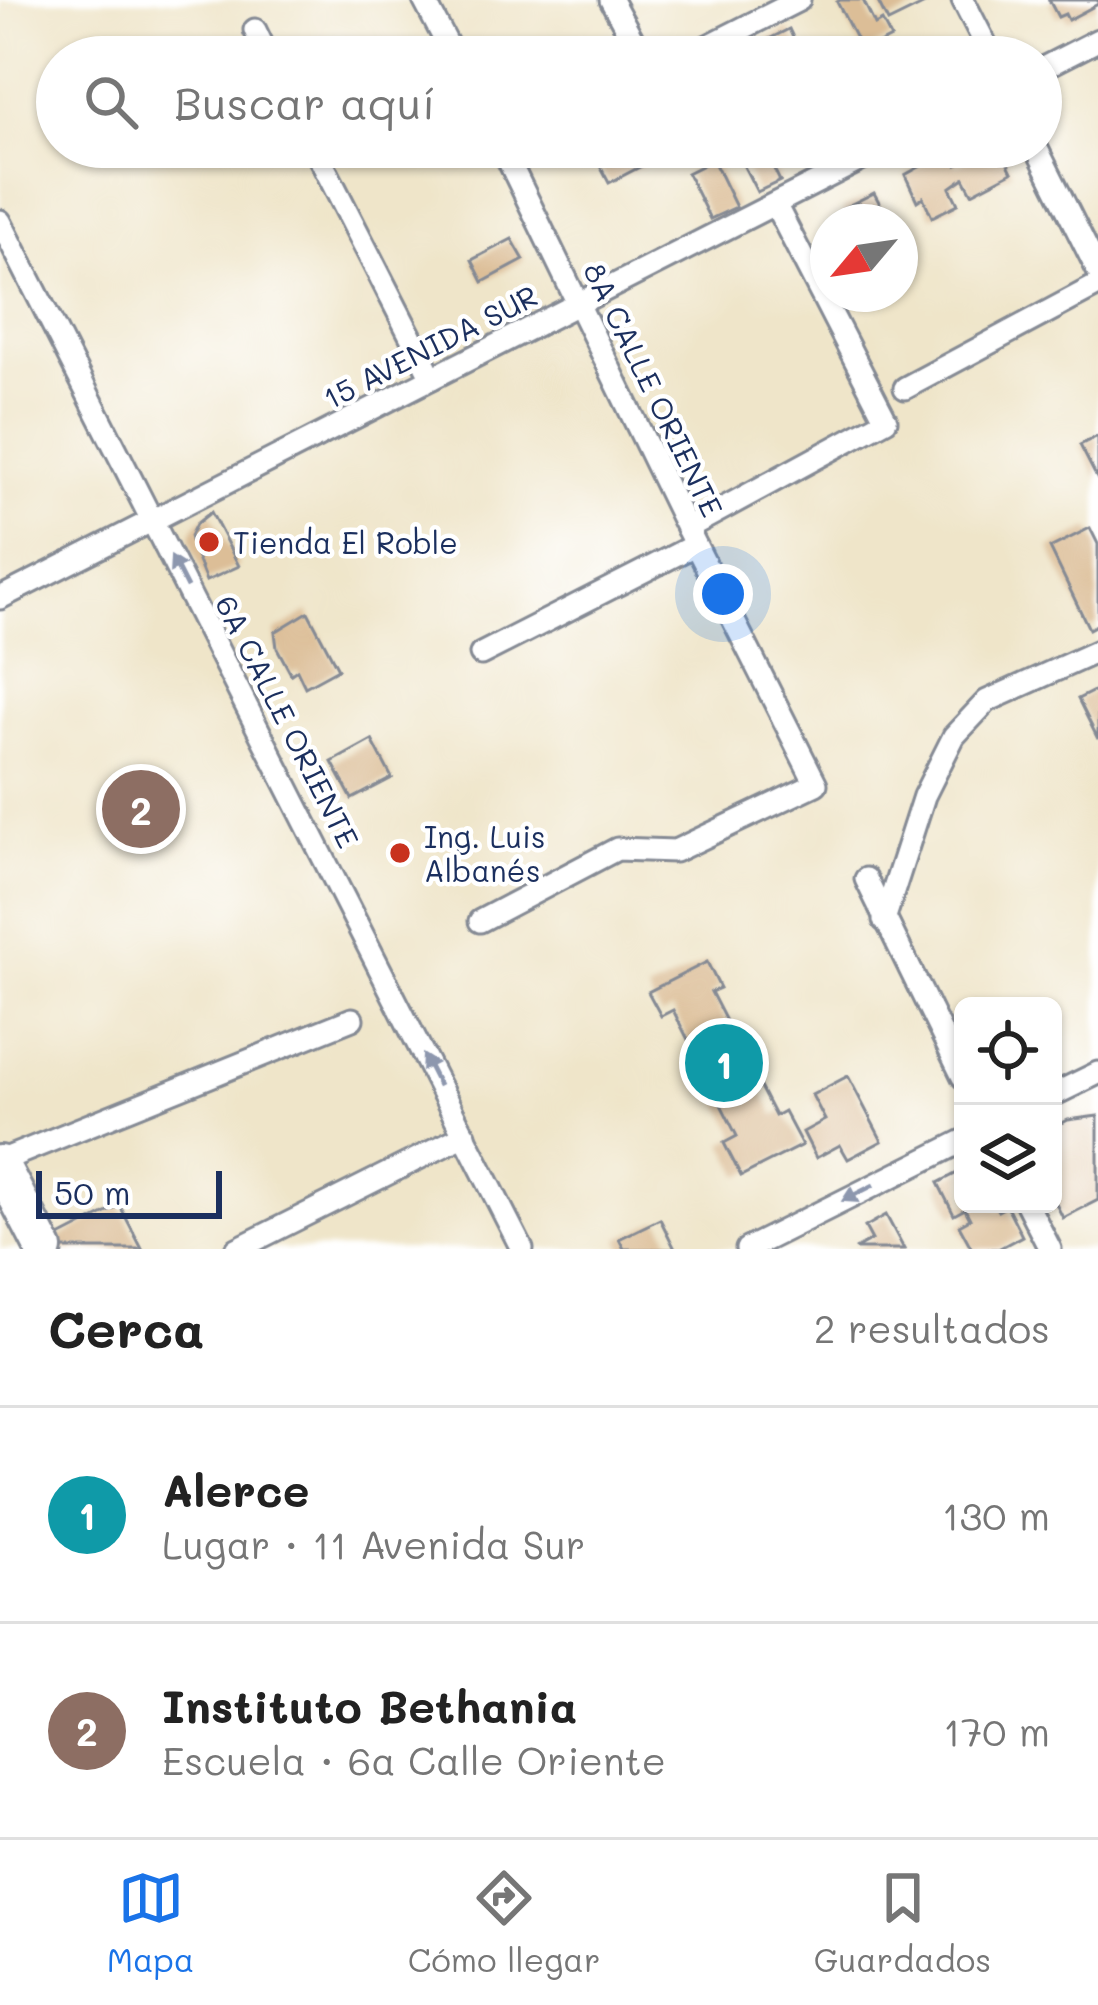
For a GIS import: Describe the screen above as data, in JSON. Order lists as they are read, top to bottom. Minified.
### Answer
{"streets":{"street":["15 AVENIDA SUR","8A CALLE ORIENTE","6A CALLE ORIENTE"]},"crossings":[["15 AVENIDA SUR","8A CALLE ORIENTE"],["15 AVENIDA SUR","6A CALLE ORIENTE"]],"one_way":["6A CALLE ORIENTE"],"places":["Tienda El Roble","Ing. Luis Albanés"],"scale_bar":"50 m","north":"bottom left","page":{"search":"Buscar aquí","pins":["2","1"],"scale":"50 m","heading":["Cerca","2 resultados"],"list":[{"mark":"1","name":"Alerce","note":"Lugar · 11 Avenida Sur","value":"130 m"},{"mark":"2","name":"Instituto Bethania","note":"Escuela · 6a Calle Oriente","value":"170 m"}],"nav":["Mapa","Cómo llegar","Guardados"]}}
